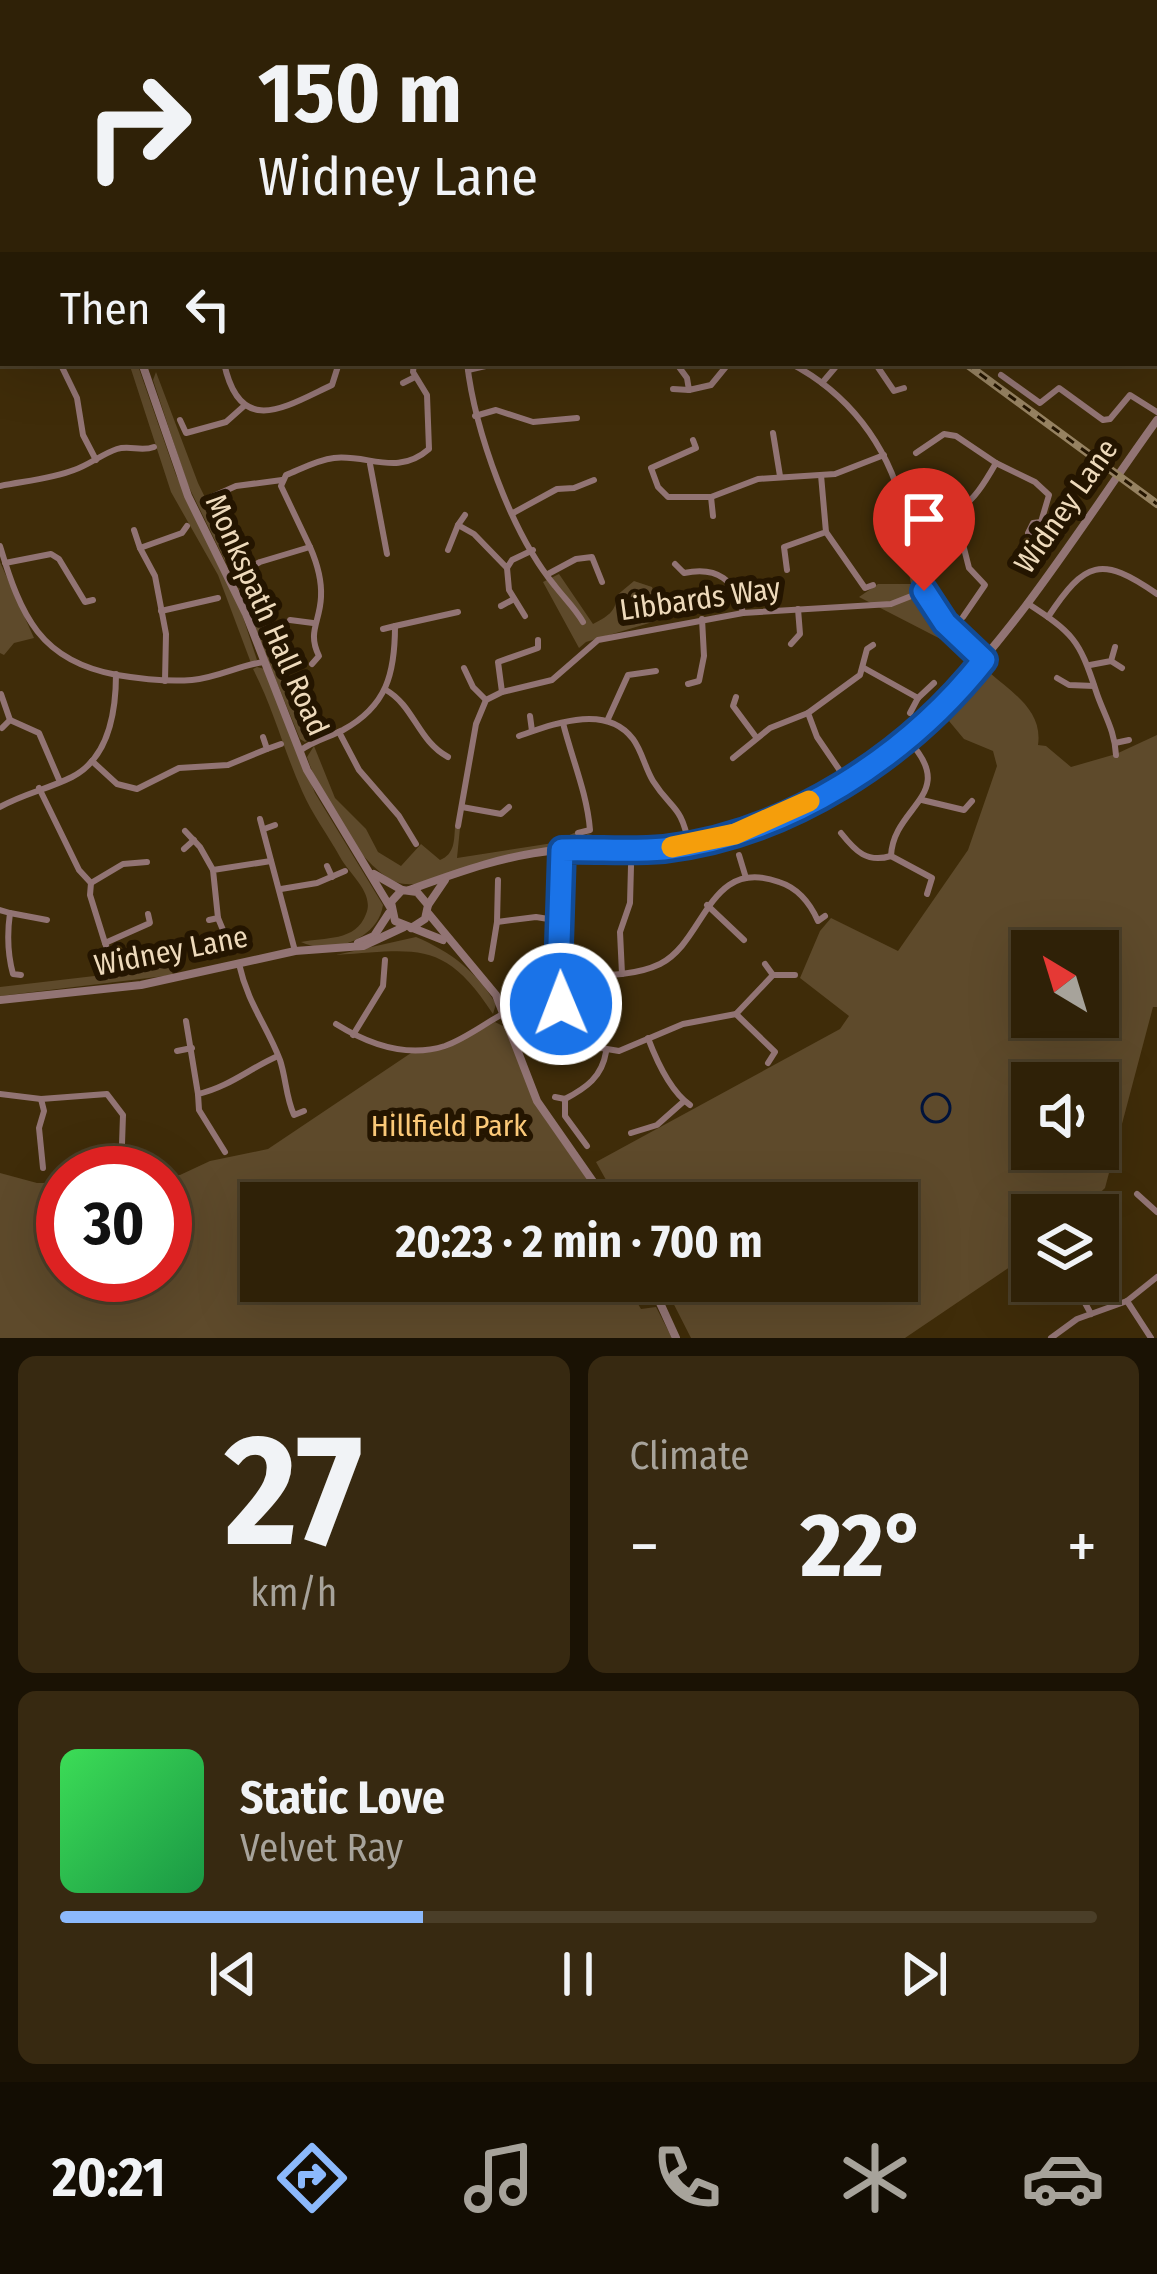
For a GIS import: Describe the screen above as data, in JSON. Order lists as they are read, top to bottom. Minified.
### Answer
{"streets":{"street":["Widney Lane","Libbards Way","Monkspath Hall Road"]},"crossings":[["Widney Lane","Monkspath Hall Road"]],"parks":["Hillfield Park"],"north":"top left","page":{"turn":["150 m","Widney Lane"],"then":"Then","limit":"30","trip":"20:23 · 2 min · 700 m","tile":[["27","km/h"],"Climate"],"heat":["−","22°","+"],"song":["Static Love","Velvet Ray"],"tabs":"20:21"}}
